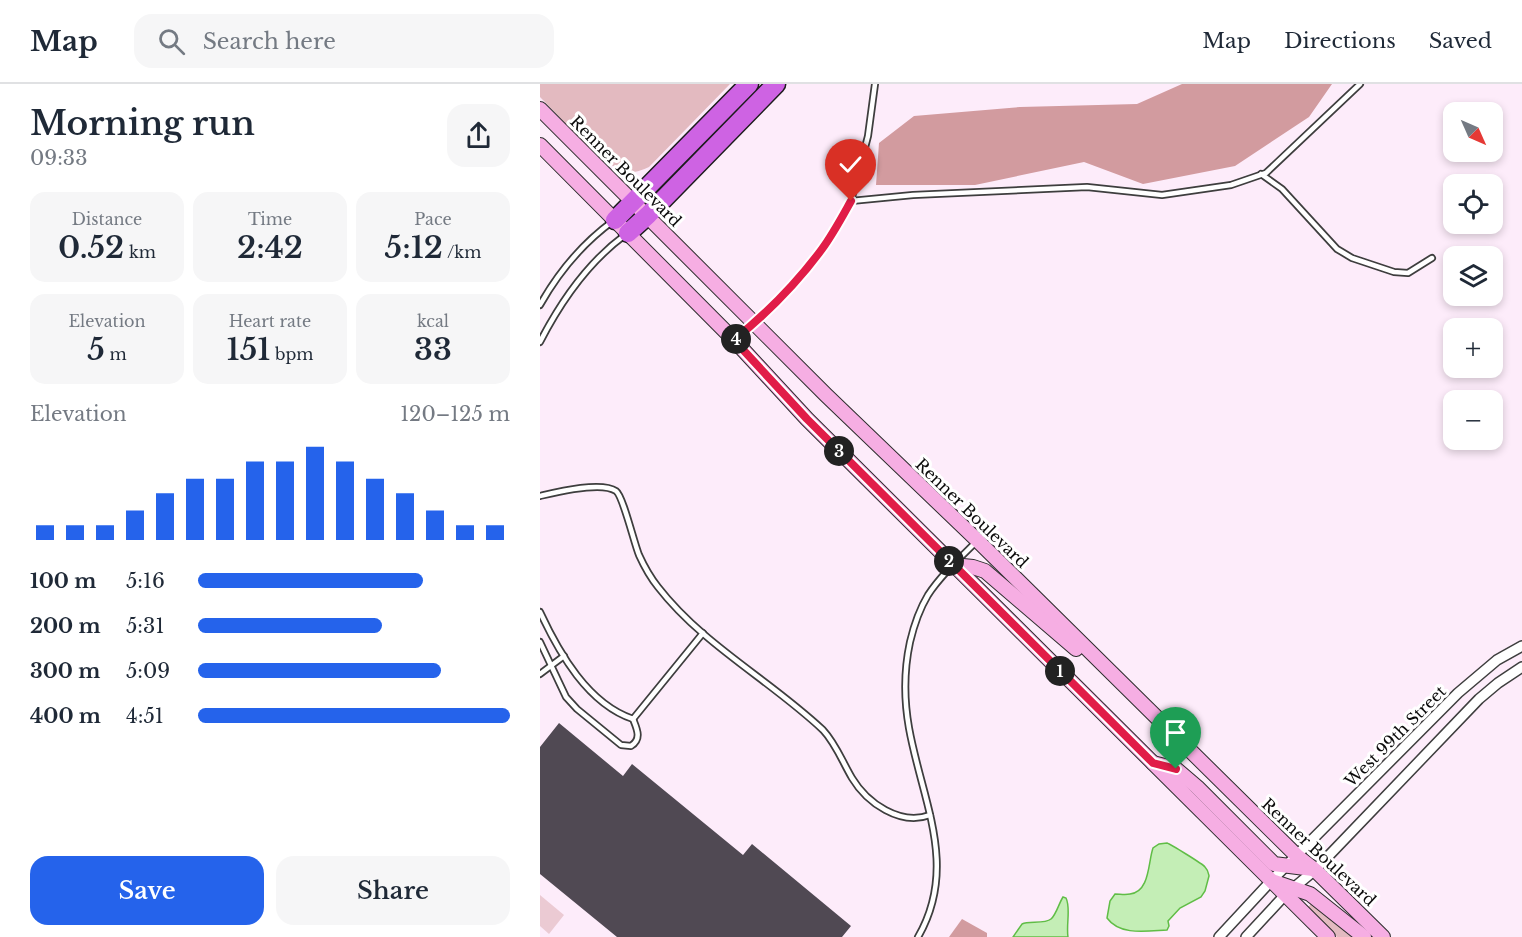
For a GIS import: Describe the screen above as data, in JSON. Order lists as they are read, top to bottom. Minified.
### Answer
{"streets":{"main road":["Renner Boulevard"],"street":["West 99th Street"]},"crossings":[["Renner Boulevard","West 99th Street"]],"north":"bottom right","page":{"header":"Map","search":"Search here","nav":["Map","Directions","Saved"],"heading":["Morning run","09:33"],"map_buttons":["+","−"],"stats":[["Distance","0.52 km"],["Time","2:42"],["Pace","5:12 /km"],["Elevation","5 m"],["Heart rate","151 bpm"],["kcal","33"]],"pins":["4","3","2","1"],"chart":["Elevation","120–125 m"],"list":[{"name":"100 m","note":"5:16"},{"name":"200 m","note":"5:31"},{"name":"300 m","note":"5:09"},{"name":"400 m","note":"4:51"}],"buttons":["Save","Share"]}}
